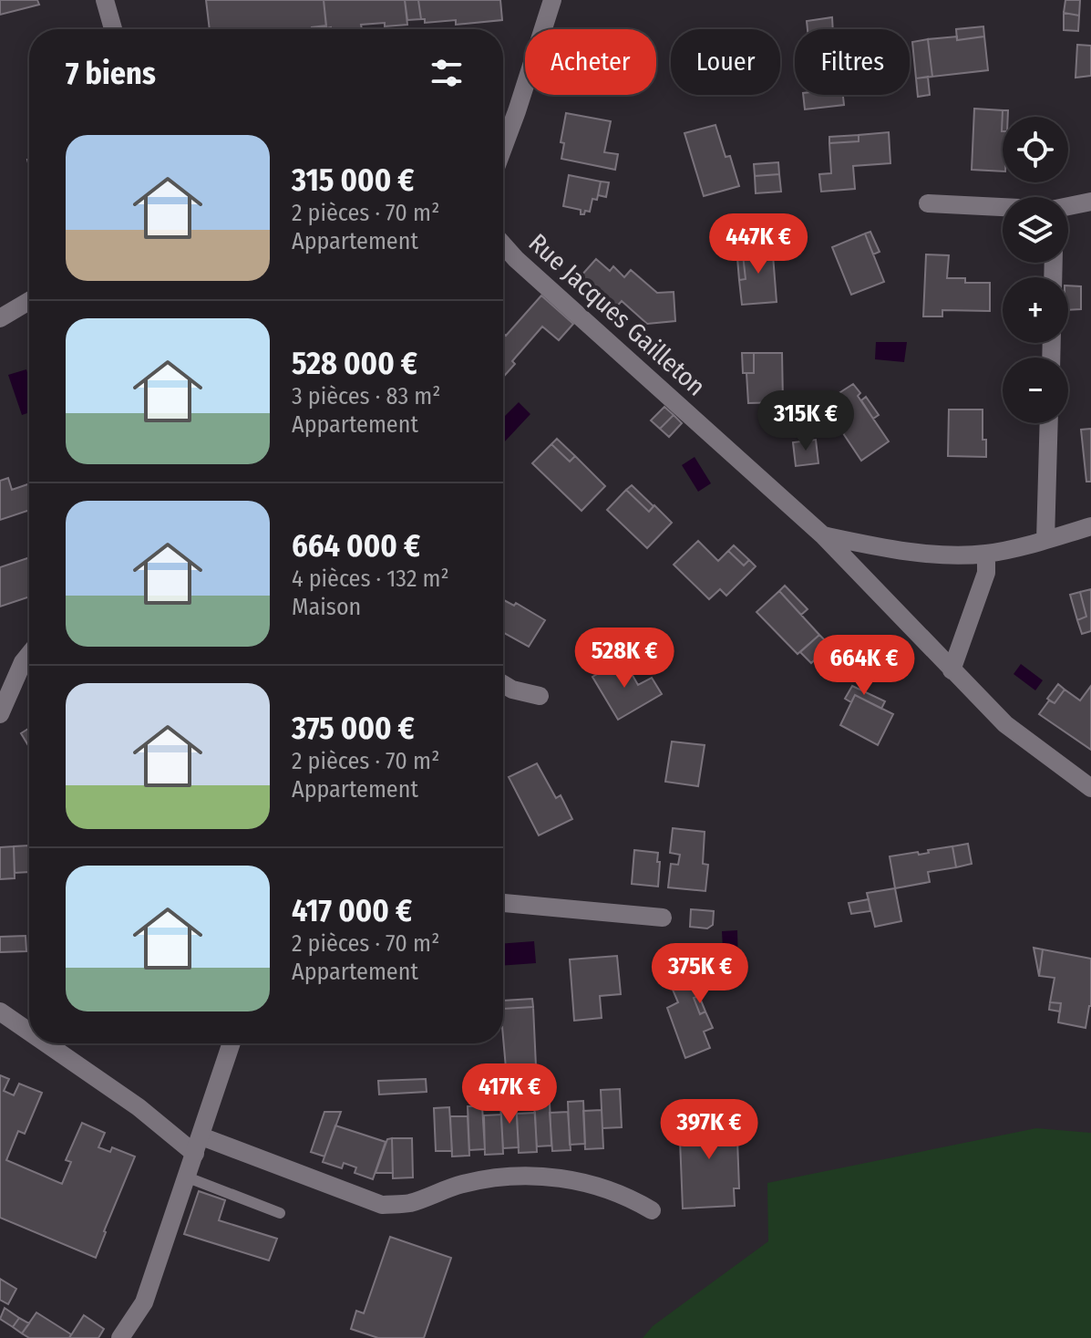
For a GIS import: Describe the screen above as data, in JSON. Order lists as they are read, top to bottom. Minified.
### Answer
{"streets":{"street":["Rue Jacques Gailleton"]},"page":{"chip":["Acheter","Louer","Filtres"],"heading":"7 biens","map_buttons":["+","−"],"list":[{"name":"315 000 €","note":"2 pièces · 70 m² · Appartement"},{"name":"528 000 €","note":"3 pièces · 83 m² · Appartement"},{"name":"664 000 €","note":"4 pièces · 132 m² · Maison"},{"name":"375 000 €","note":"2 pièces · 70 m² · Appartement"},{"name":"417 000 €","note":"2 pièces · 70 m² · Appartement"}],"price":["447K €","315K €","528K €","664K €","375K €","417K €","397K €"]}}
